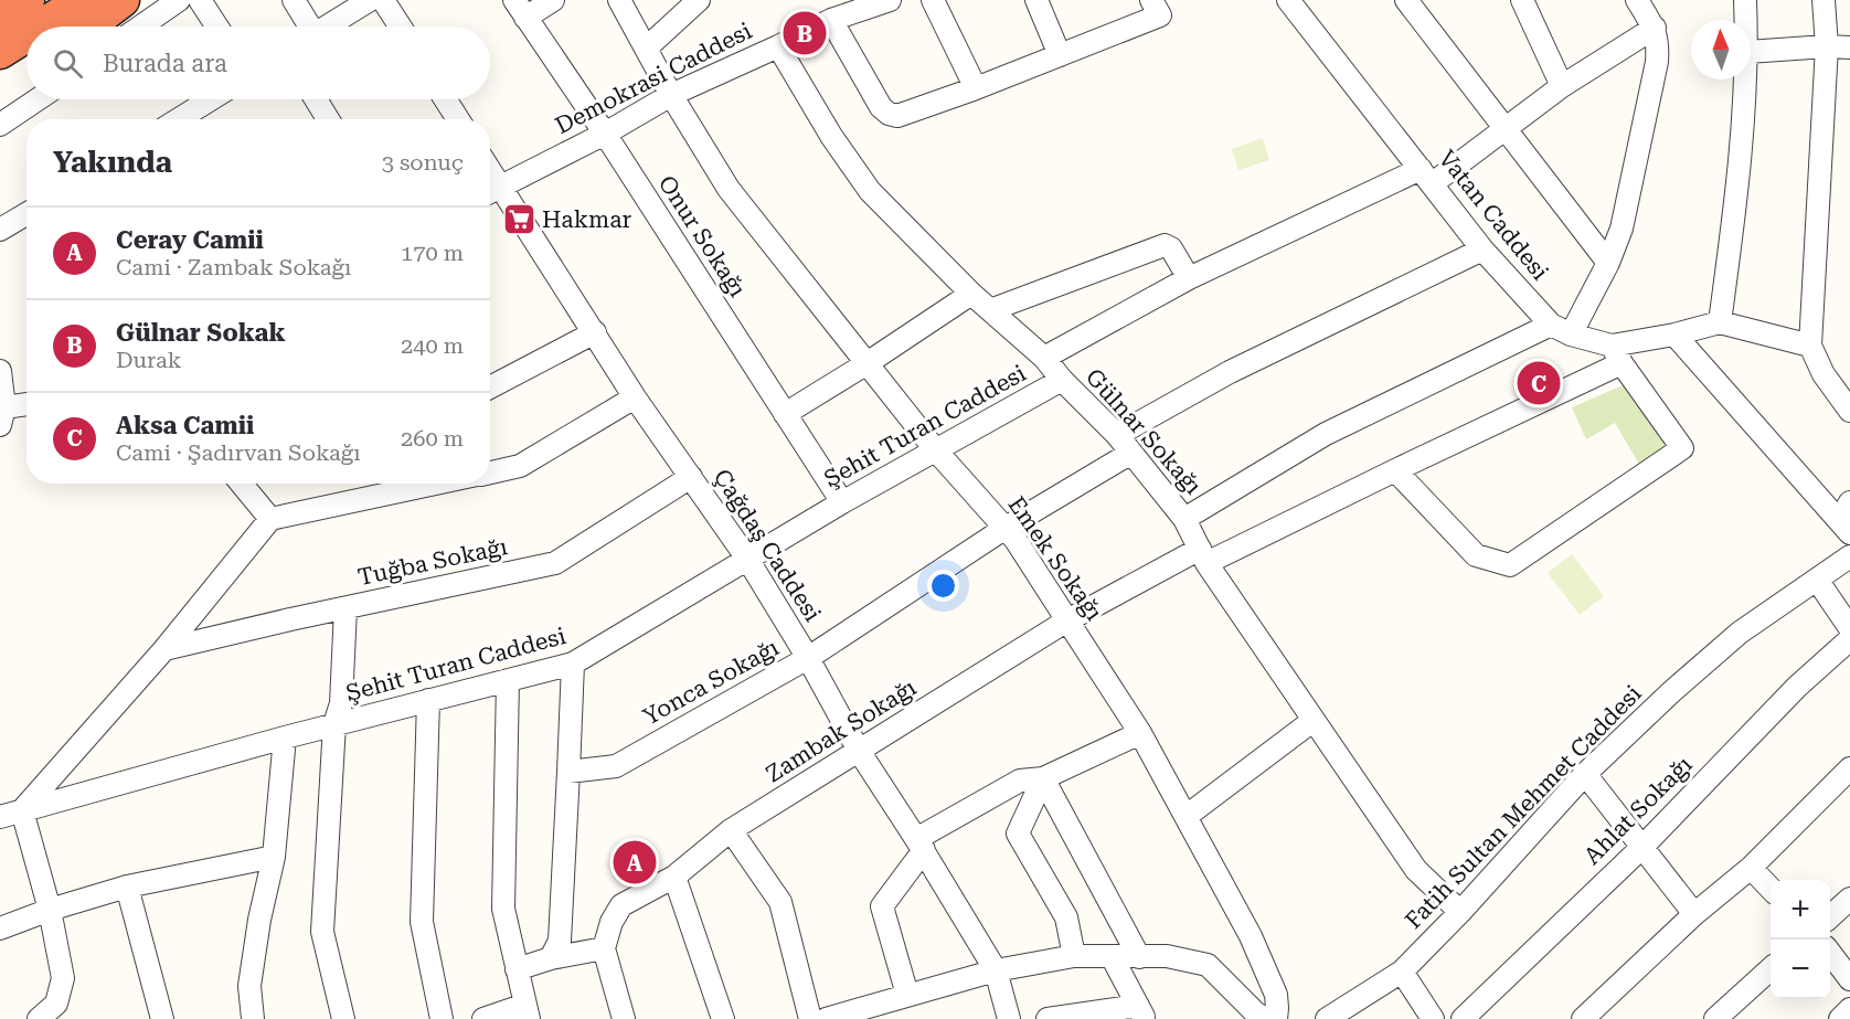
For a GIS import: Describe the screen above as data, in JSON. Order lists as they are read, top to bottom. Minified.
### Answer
{"streets":{"street":["Demokrasi Caddesi","Vatan Caddesi","Onur Sokağı","Şehit Turan Caddesi","Gülnar Sokağı","Çağdaş Caddesi","Emek Sokağı","Tuğba Sokağı","Yonca Sokağı","Zambak Sokağı","Fatih Sultan Mehmet Caddesi","Ahlat Sokağı"]},"crossings":[["Demokrasi Caddesi","Onur Sokağı"],["Demokrasi Caddesi","Gülnar Sokağı"],["Demokrasi Caddesi","Çağdaş Caddesi"],["Demokrasi Caddesi","Emek Sokağı"],["Vatan Caddesi","Zambak Sokağı"],["Onur Sokağı","Şehit Turan Caddesi"],["Şehit Turan Caddesi","Gülnar Sokağı"],["Şehit Turan Caddesi","Çağdaş Caddesi"],["Şehit Turan Caddesi","Emek Sokağı"],["Gülnar Sokağı","Yonca Sokağı"],["Gülnar Sokağı","Zambak Sokağı"],["Gülnar Sokağı","Fatih Sultan Mehmet Caddesi"],["Çağdaş Caddesi","Tuğba Sokağı"],["Çağdaş Caddesi","Yonca Sokağı"],["Çağdaş Caddesi","Zambak Sokağı"],["Emek Sokağı","Yonca Sokağı"],["Emek Sokağı","Zambak Sokağı"]],"places":{"supermarket":["Hakmar"]},"north":"top","page":{"pins":["B","C","A"],"search":"Burada ara","heading":["Yakında","3 sonuç"],"list":[{"mark":"A","name":"Ceray Camii","note":"Cami · Zambak Sokağı","value":"170 m"},{"mark":"B","name":"Gülnar Sokak","note":"Durak","value":"240 m"},{"mark":"C","name":"Aksa Camii","note":"Cami · Şadırvan Sokağı","value":"260 m"}],"map_buttons":["+","−"]}}
